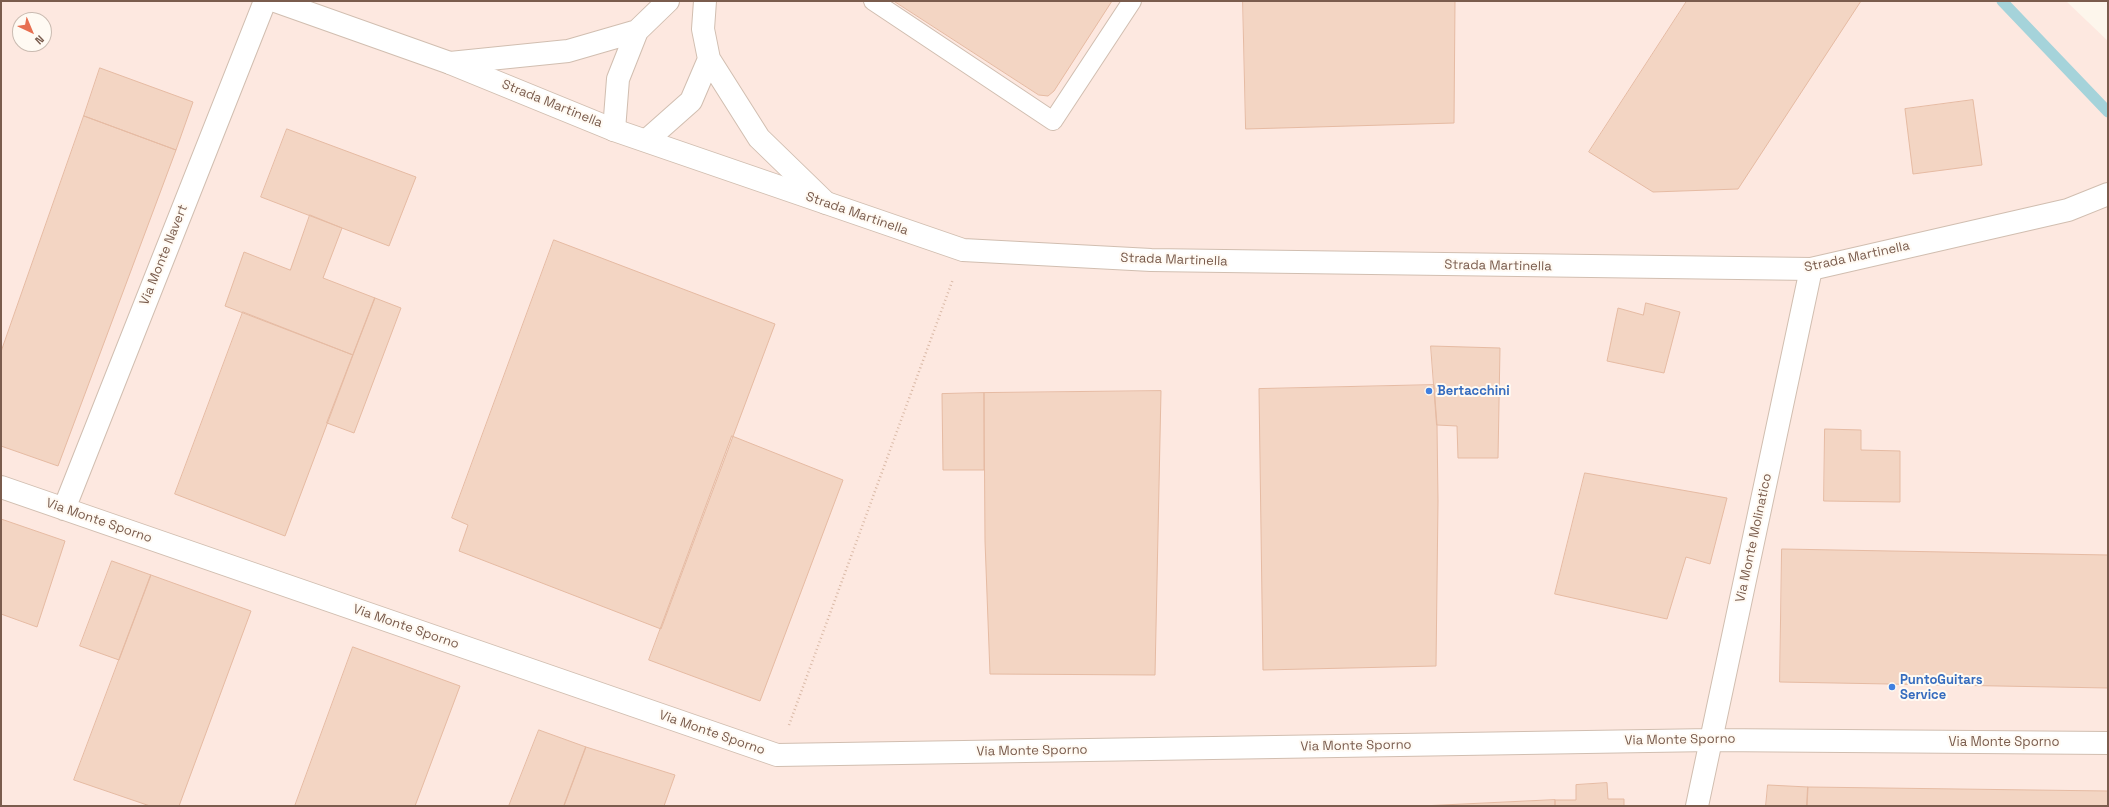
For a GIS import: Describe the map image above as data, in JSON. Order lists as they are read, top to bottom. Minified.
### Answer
{"streets":{"street":["Strada Martinella","Via Monte Navert","Via Monte Sporno","Via Monte Molinatico"]},"crossings":[["Strada Martinella","Via Monte Molinatico"],["Via Monte Navert","Via Monte Sporno"],["Via Monte Sporno","Via Monte Molinatico"]],"places":["Bertacchini","PuntoGuitars Service"],"north":"bottom right"}
